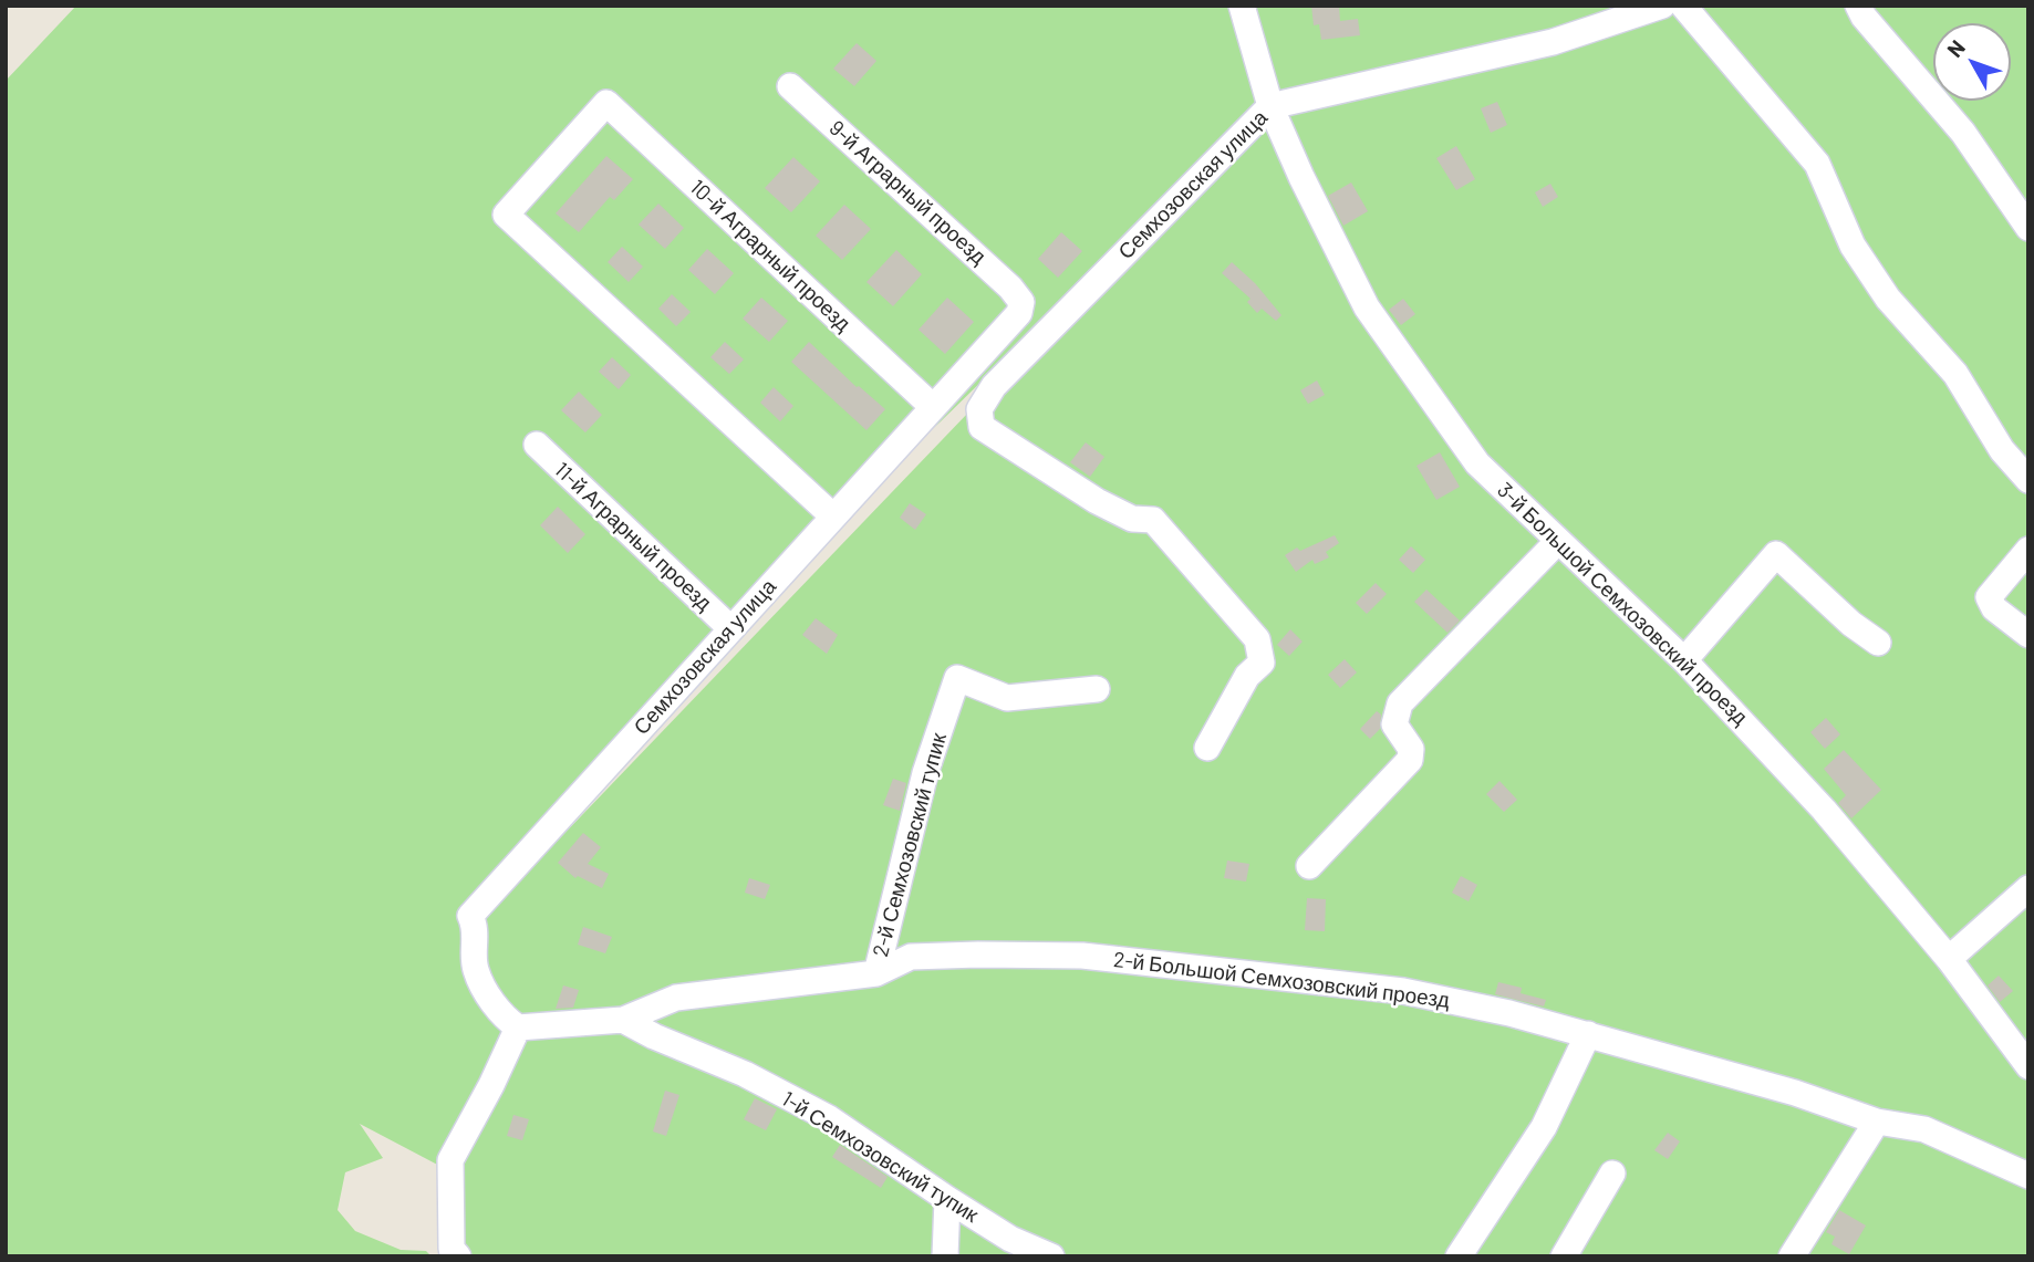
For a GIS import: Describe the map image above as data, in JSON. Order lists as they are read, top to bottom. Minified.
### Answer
{"streets":{"street":["Семхозовская улица","9-й Аграрный проезд","10-й Аграрный проезд","11-й Аграрный проезд","3-й Большой Семхозовский проезд","2-й Семхозовский тупик","2-й Большой Семхозовский проезд","1-й Семхозовский тупик"]},"crossings":[["Семхозовская улица","9-й Аграрный проезд"],["Семхозовская улица","10-й Аграрный проезд"],["Семхозовская улица","11-й Аграрный проезд"],["Семхозовская улица","3-й Большой Семхозовский проезд"],["Семхозовская улица","2-й Большой Семхозовский проезд"],["2-й Семхозовский тупик","2-й Большой Семхозовский проезд"],["2-й Большой Семхозовский проезд","1-й Семхозовский тупик"]],"north":"top left"}
